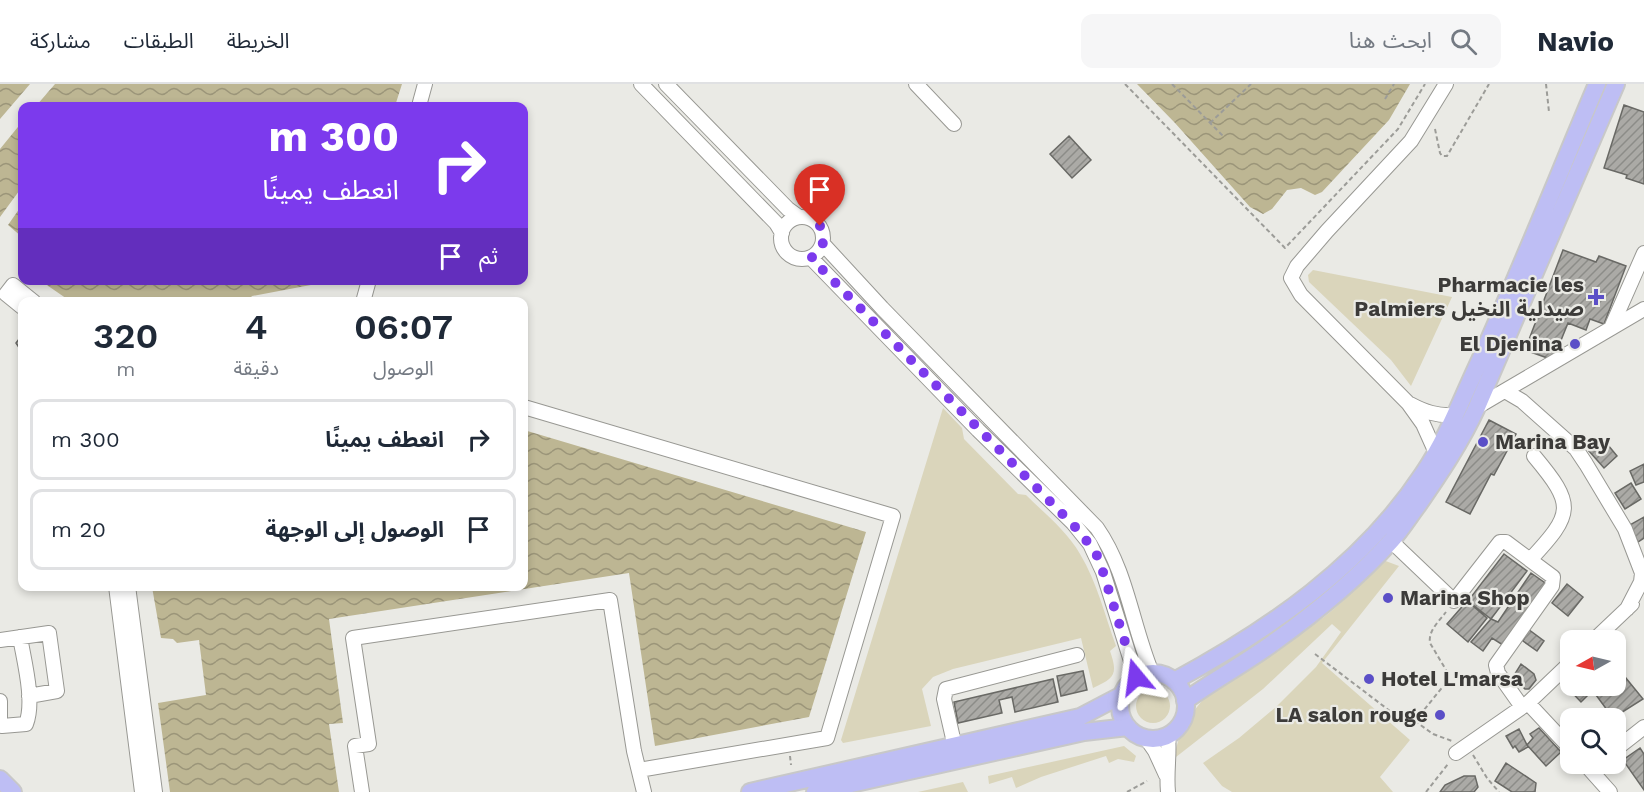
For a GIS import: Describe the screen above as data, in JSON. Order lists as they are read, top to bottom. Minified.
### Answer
{"places":{"health":["Pharmacie les Palmiers صيدلية النخيل"],"other":["El Djenina","Marina Bay","Marina Shop","Hotel L'marsa","LA salon rouge"]},"north":"left","page":{"header":"Navio","search":"ابحث هنا","nav":["الخريطة","الطبقات","مشاركة"],"turn":["300 m","انعطف يمينًا"],"then":"ثم","eta":["06:07","الوصول","4","دقيقة","320","m"],"list":[{"name":"انعطف يمينًا","value":"300 m"},{"name":"الوصول إلى الوجهة","value":"20 m"}]}}
